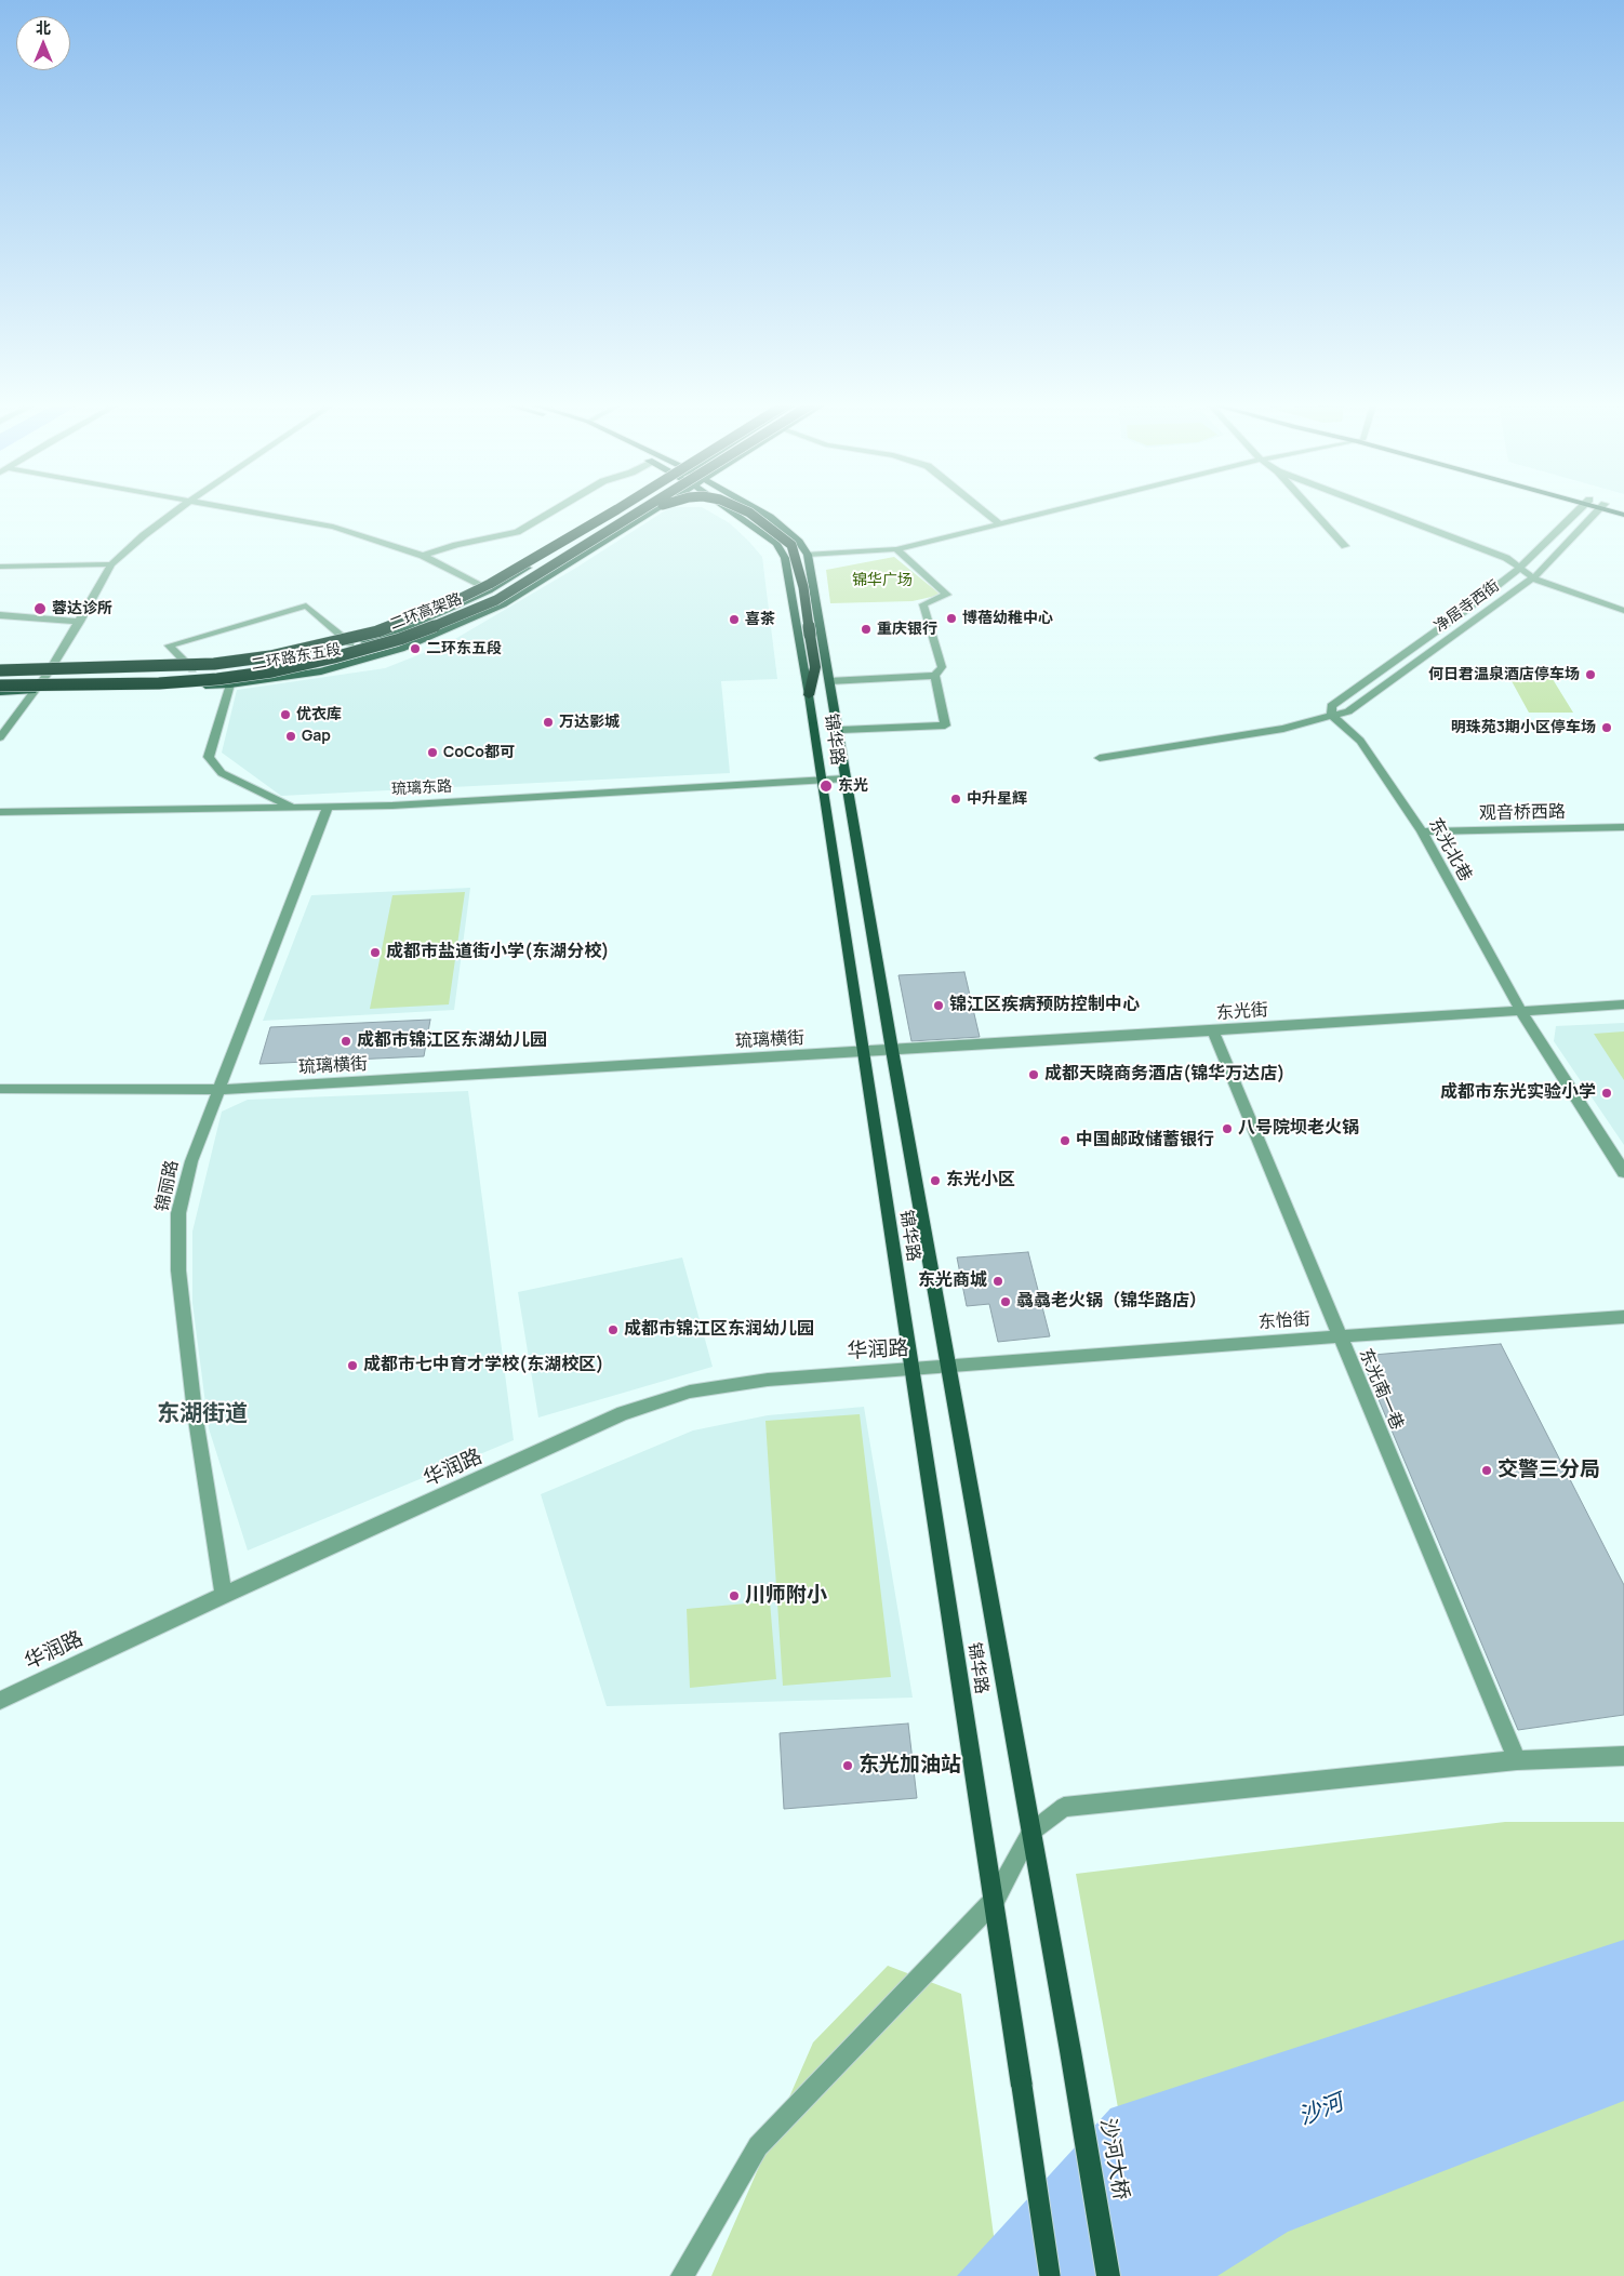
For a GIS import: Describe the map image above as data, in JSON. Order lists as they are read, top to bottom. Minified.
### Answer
{"streets":{"highway":["二环高架路"],"main road":["二环路东五段","锦华路","沙河大桥"],"street":["净居寺西街","琉璃东路","观音桥西路","东光北巷","东光街","琉璃横街","锦丽路","东怡街","华润路","东光南一巷"]},"crossings":[["净居寺西街","东光北巷"],["锦华路","琉璃东路"],["锦华路","东光街"],["锦华路","琉璃横街"],["锦华路","东怡街"],["锦华路","华润路"],["锦华路","沙河大桥"],["琉璃东路","锦丽路"],["观音桥西路","东光北巷"],["东光北巷","东光街"],["东光街","琉璃横街"],["东光街","东光南一巷"],["琉璃横街","锦丽路"],["锦丽路","华润路"],["东怡街","华润路"],["东怡街","东光南一巷"]],"districts":["东湖街道"],"water":["沙河"],"parks":["锦华广场"],"places":["蓉达诊所","博蓓幼稚中心","喜茶","重庆银行","二环东五段","何日君温泉酒店停车场","优衣库","万达影城","明珠苑3期小区停车场","Gap","CoCo都可","东光","中升星辉","成都市盐道街小学(东湖分校)","锦江区疾病预防控制中心","成都市锦江区东湖幼儿园","成都天晓商务酒店(锦华万达店)","成都市东光实验小学","八号院坝老火锅","中国邮政储蓄银行","东光小区","东光商城","骉骉老火锅（锦华路店）","成都市锦江区东润幼儿园","成都市七中育才学校(东湖校区)","交警三分局","川师附小","东光加油站"],"north":"top"}
